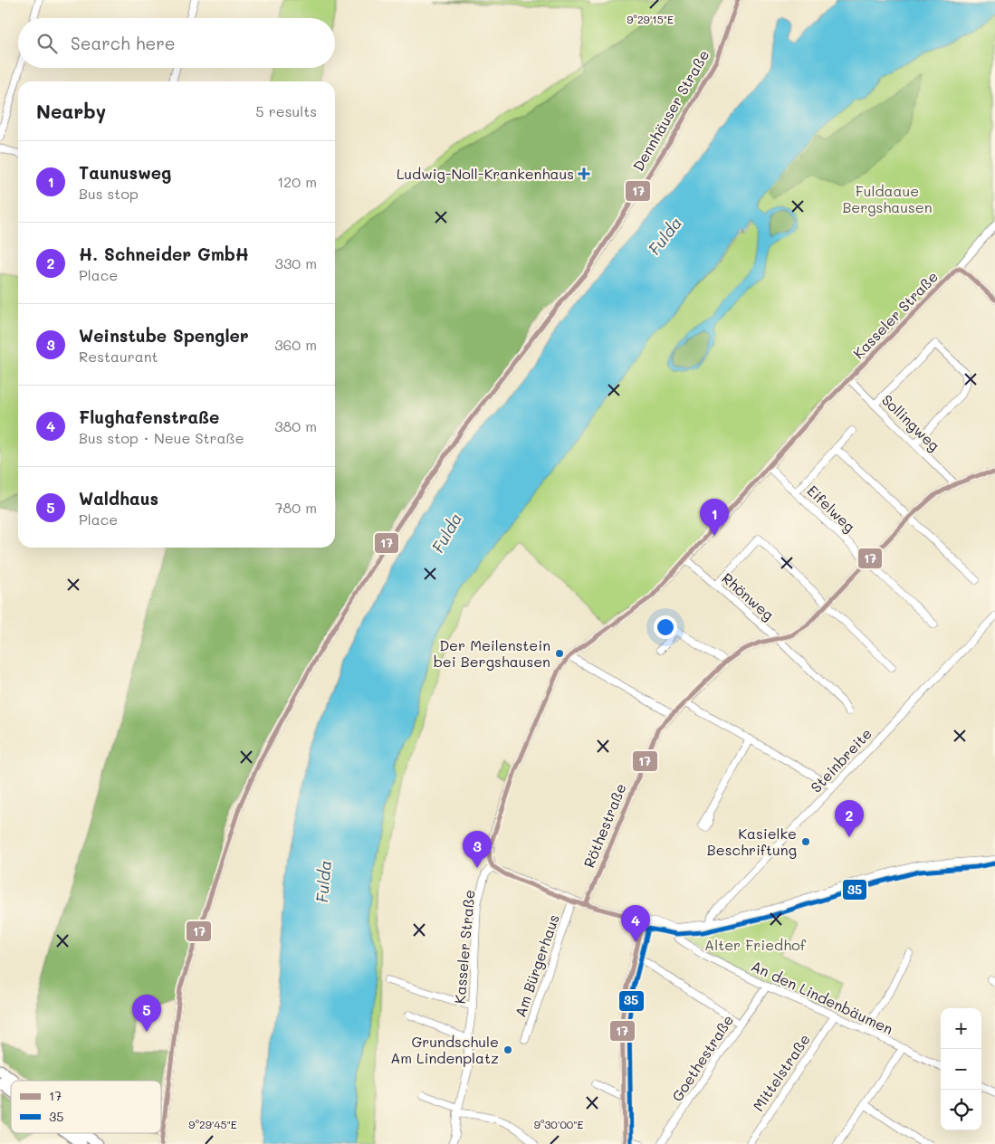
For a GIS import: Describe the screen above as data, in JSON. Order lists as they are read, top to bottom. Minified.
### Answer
{"streets":{"street":["Dennhäuser Straße","Kasseler Straße","Sollingweg","Eifelweg","Rhönweg","Steinbreite","Röthestraße","Am Bürgerhaus","An den Lindenbäumen","Goethestraße","Mittelstraße"]},"crossings":[["Kasseler Straße","Sollingweg"],["Kasseler Straße","Eifelweg"],["Kasseler Straße","Rhönweg"],["Sollingweg","Röthestraße"],["Eifelweg","Röthestraße"],["Rhönweg","Röthestraße"],["An den Lindenbäumen","Goethestraße"],["An den Lindenbäumen","Mittelstraße"]],"water":["Fulda"],"parks":["Fuldaaue Bergshausen","Alter Friedhof"],"places":{"health":["Ludwig-Noll-Krankenhaus"],"other":["Der Meilenstein bei Bergshausen","Kasielke Beschriftung","Grundschule Am Lindenplatz"]},"lines":["transit line 17","transit line 35"],"legend":["17","35"],"page":{"search":"Search here","heading":["Nearby","5 results"],"list":[{"mark":"1","name":"Taunusweg","note":"Bus stop","value":"120 m"},{"mark":"2","name":"H. Schneider GmbH","note":"Place","value":"330 m"},{"mark":"3","name":"Weinstube Spengler","note":"Restaurant","value":"360 m"},{"mark":"4","name":"Flughafenstraße","note":"Bus stop · Neue Straße","value":"380 m"},{"mark":"5","name":"Waldhaus","note":"Place","value":"780 m"}],"pins":["1","2","3","4","5"],"map_buttons":["+","−"]},"coordinates":["9°29'15\"E","9°29'45\"E","9°30'00\"E"]}
